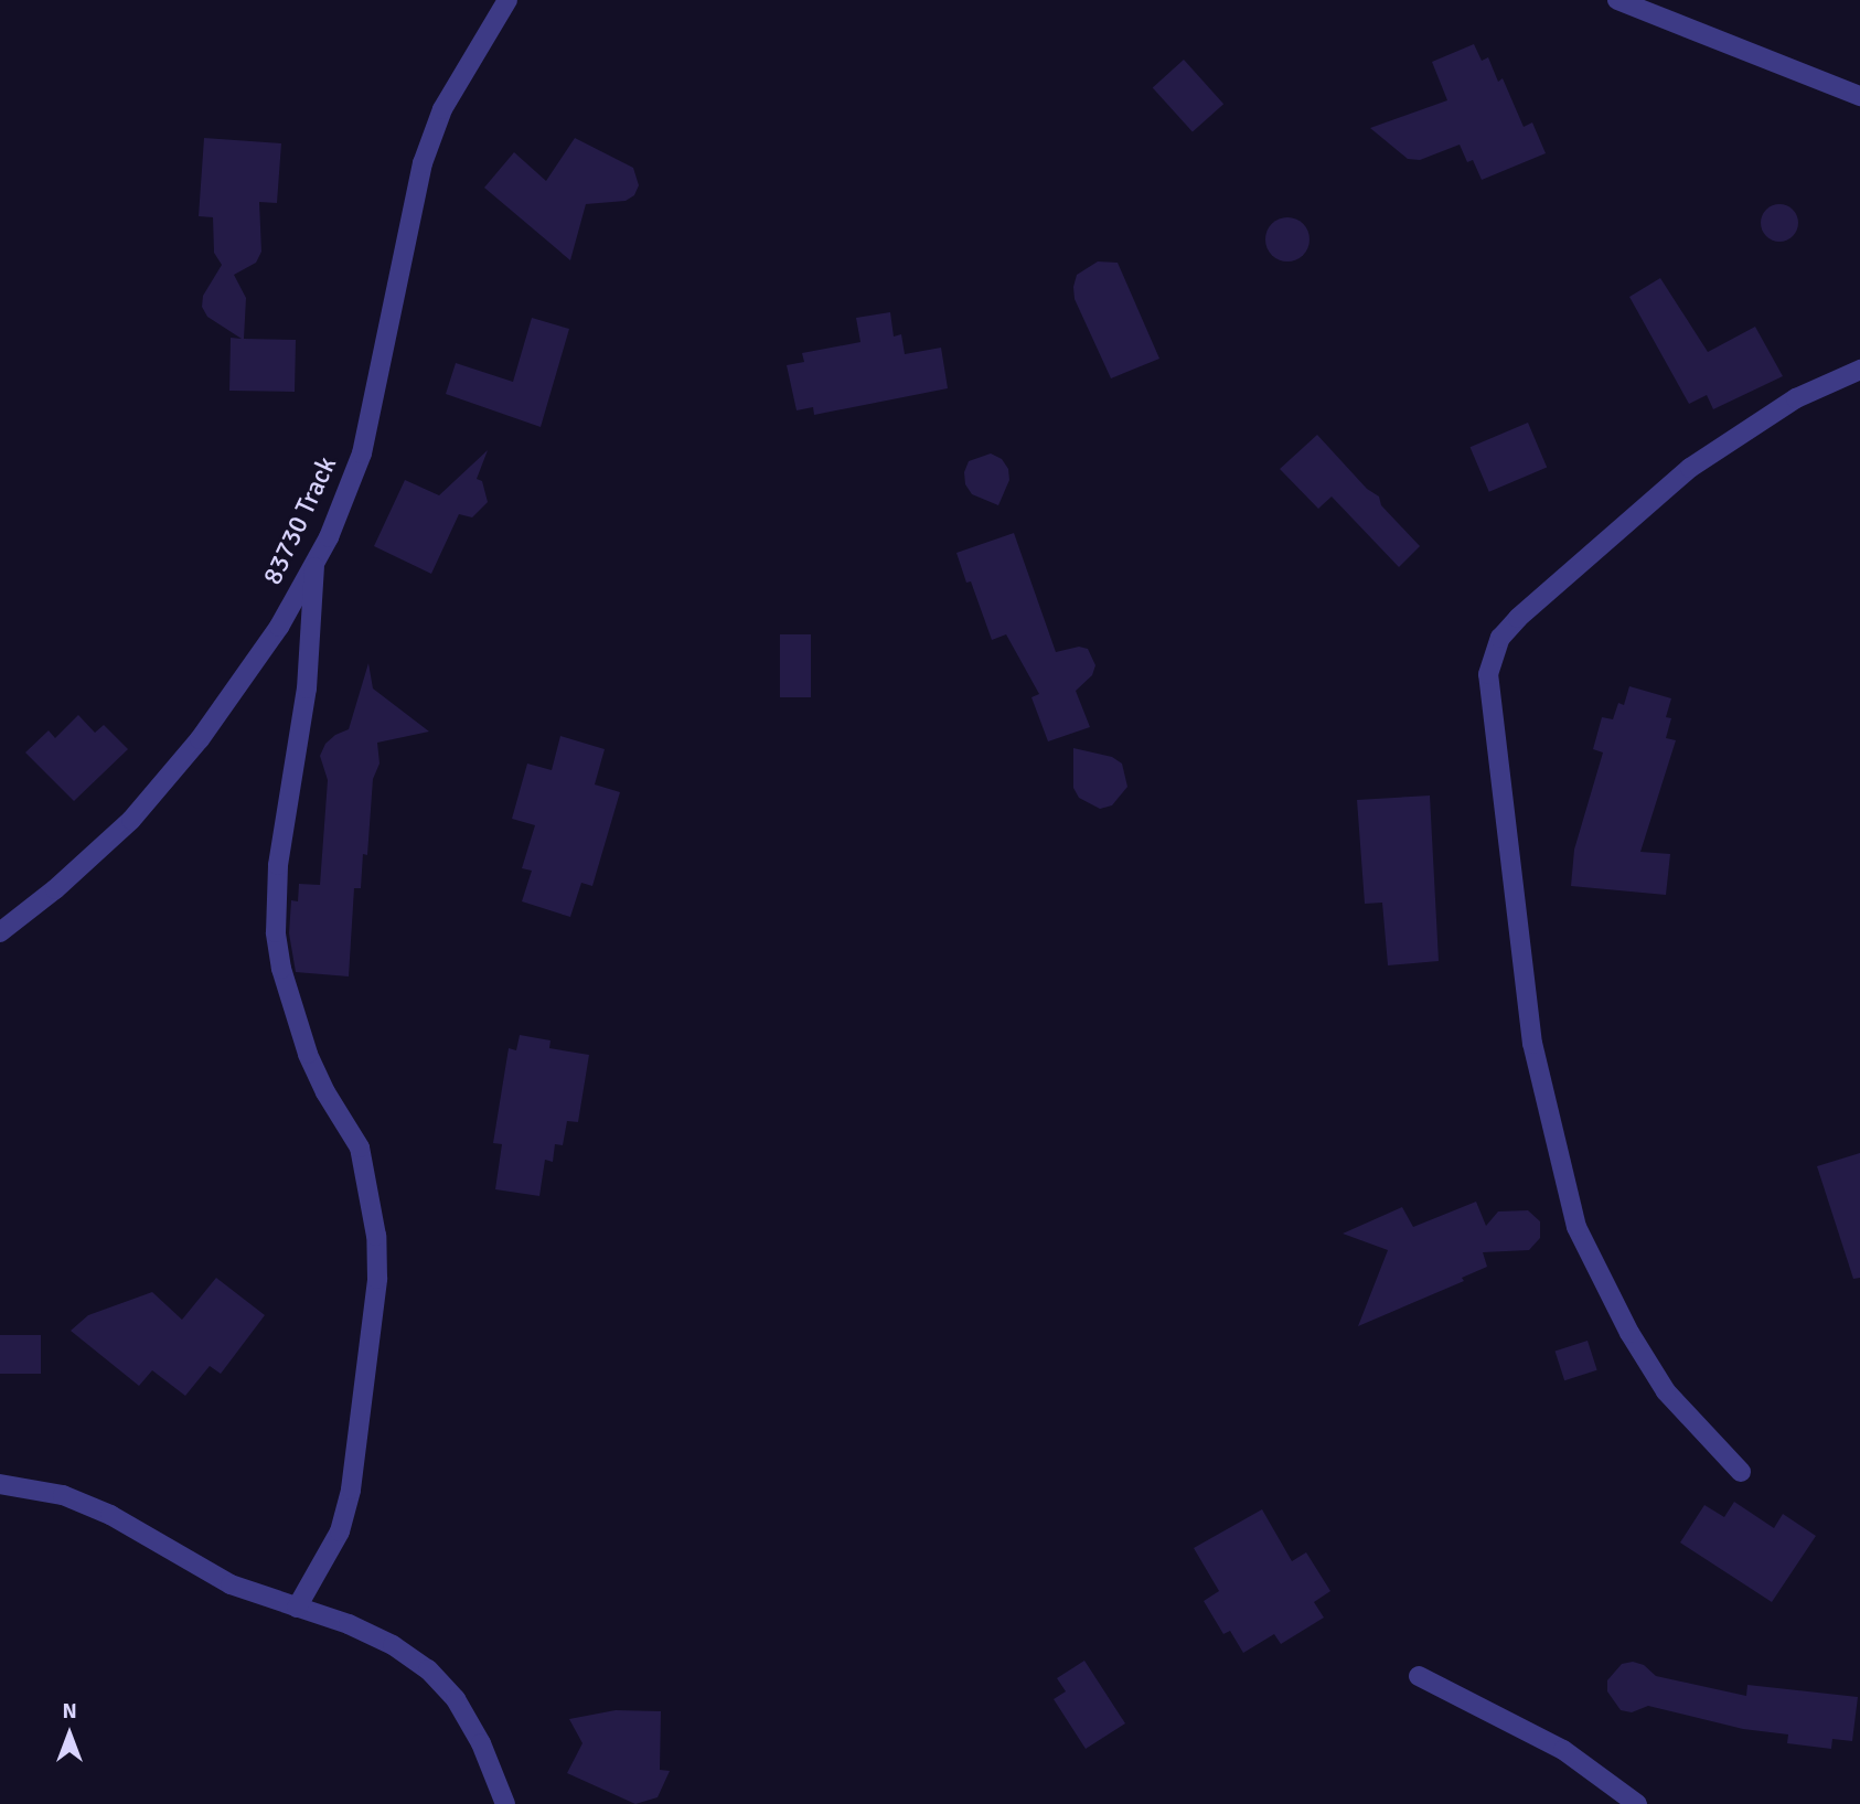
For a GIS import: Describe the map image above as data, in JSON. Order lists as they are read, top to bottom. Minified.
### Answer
{"streets":{"street":["83730 Track"]},"north":"top"}
